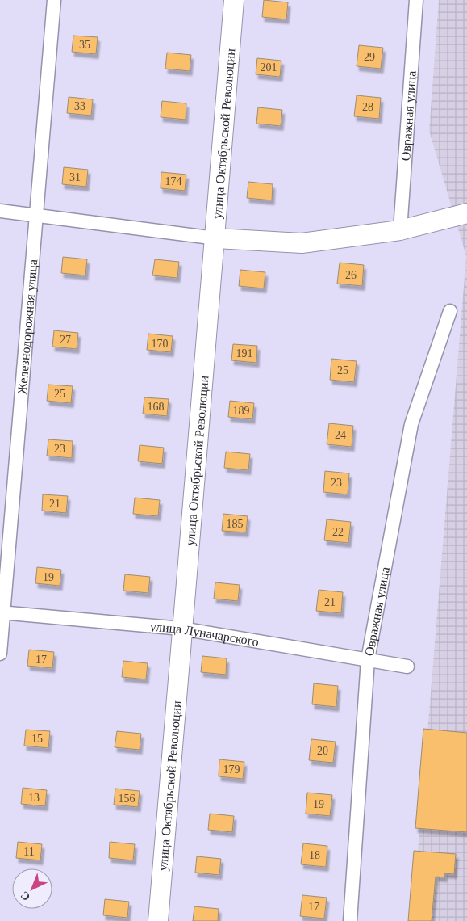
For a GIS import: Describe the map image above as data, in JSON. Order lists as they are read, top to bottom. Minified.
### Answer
{"streets":{"street":["Овражная улица","улица Октябрьской Революции","Железнодорожная улица","улица Луначарского"]},"crossings":[["Овражная улица","улица Луначарского"],["улица Октябрьской Революции","улица Луначарского"],["Железнодорожная улица","улица Луначарского"]],"house_numbers":["35","29","201","33","28","31","174","26","27","170","191","25","25","168","189","24","23","23","21","185","22","19","21","17","15","20","179","13","156","19","11","18","17"],"north":"bottom left"}
